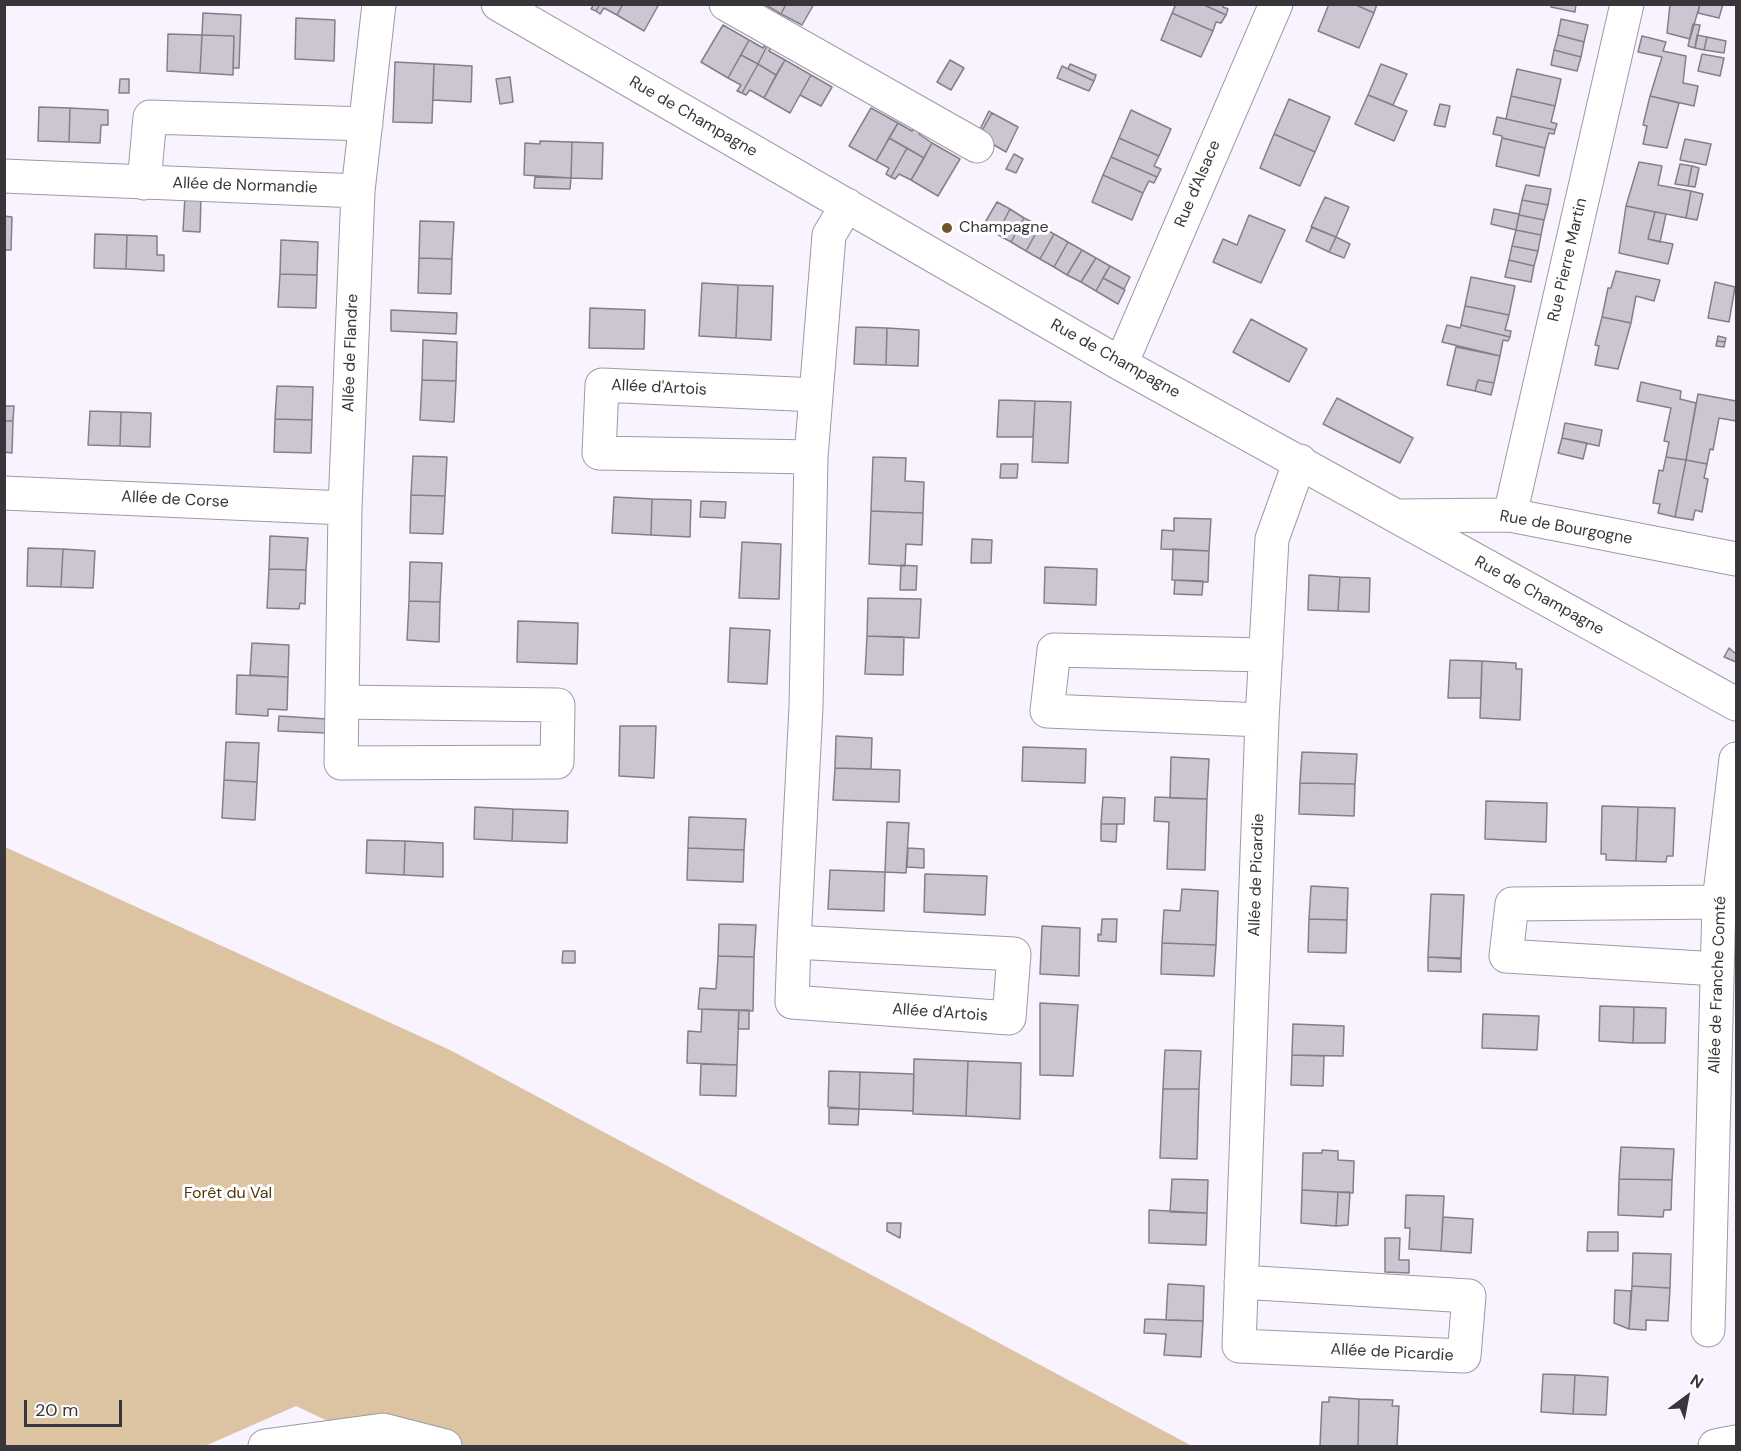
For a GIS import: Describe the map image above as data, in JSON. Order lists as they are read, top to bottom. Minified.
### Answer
{"streets":{"street":["Rue de Champagne","Rue d'Alsace","Allée de Normandie","Rue Pierre Martin","Allée de Flandre","Allée d'Artois","Allée de Corse","Rue de Bourgogne","Allée de Picardie","Allée de Franche Comté"]},"crossings":[["Rue de Champagne","Rue d'Alsace"],["Rue de Champagne","Allée d'Artois"],["Rue de Champagne","Rue de Bourgogne"],["Rue de Champagne","Allée de Picardie"],["Allée de Normandie","Allée de Flandre"],["Rue Pierre Martin","Rue de Bourgogne"],["Allée de Flandre","Allée de Corse"]],"parks":["Forêt du Val"],"places":["Champagne"],"scale_bar":"20 m","north":"top right"}
